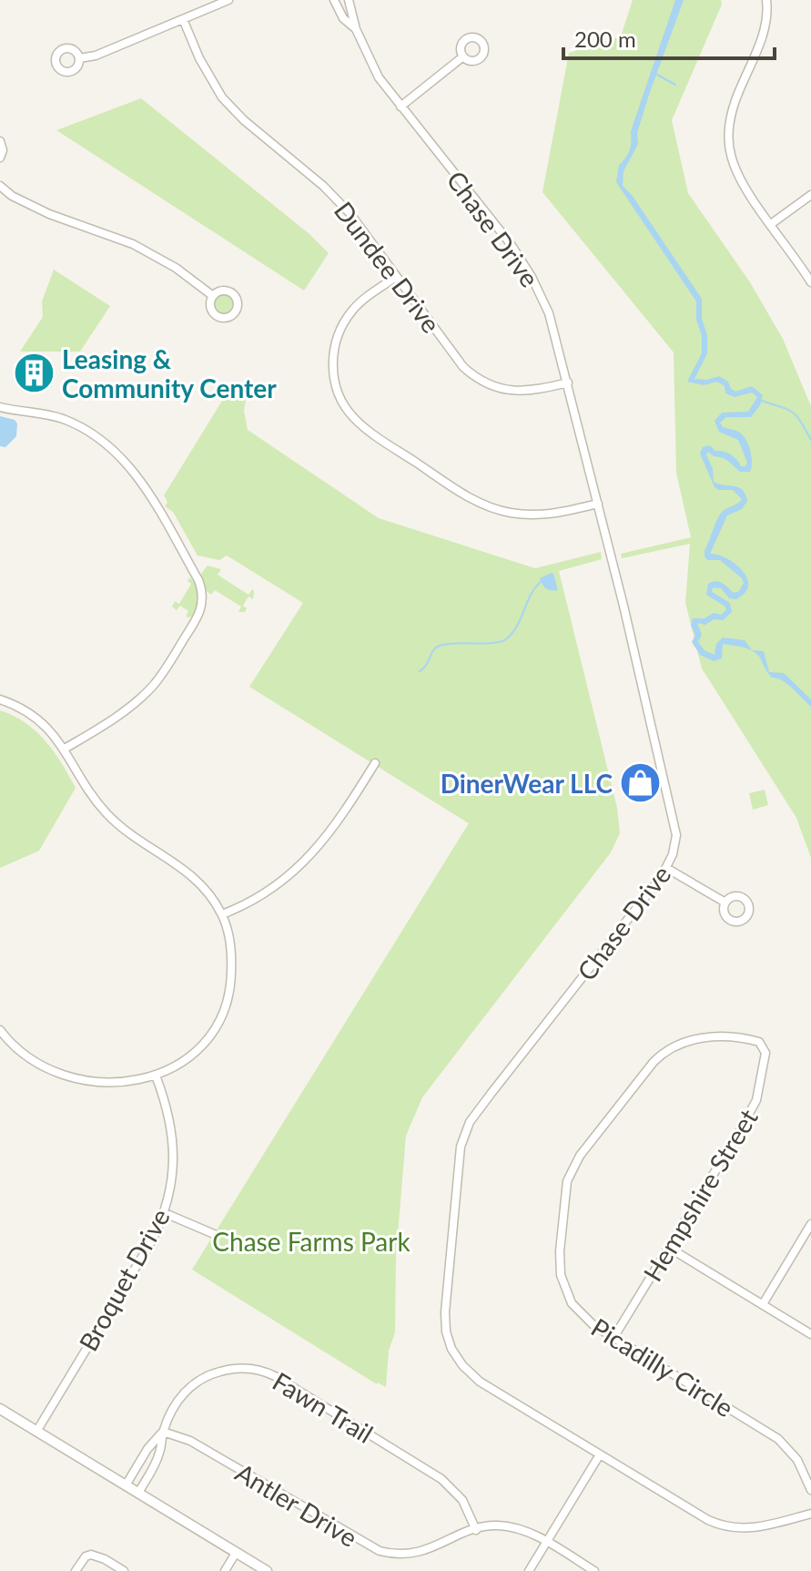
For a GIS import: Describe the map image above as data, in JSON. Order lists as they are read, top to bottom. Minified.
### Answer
{"streets":{"street":["Chase Drive","Dundee Drive","Hempshire Street","Broquet Drive","Picadilly Circle","Fawn Trail","Antler Drive"]},"crossings":[["Chase Drive","Dundee Drive"],["Hempshire Street","Picadilly Circle"],["Fawn Trail","Antler Drive"]],"parks":["Chase Farms Park"],"places":{"building":["Leasing & Community Center"],"shop":["DinerWear LLC"]},"scale_bar":"200 m"}
